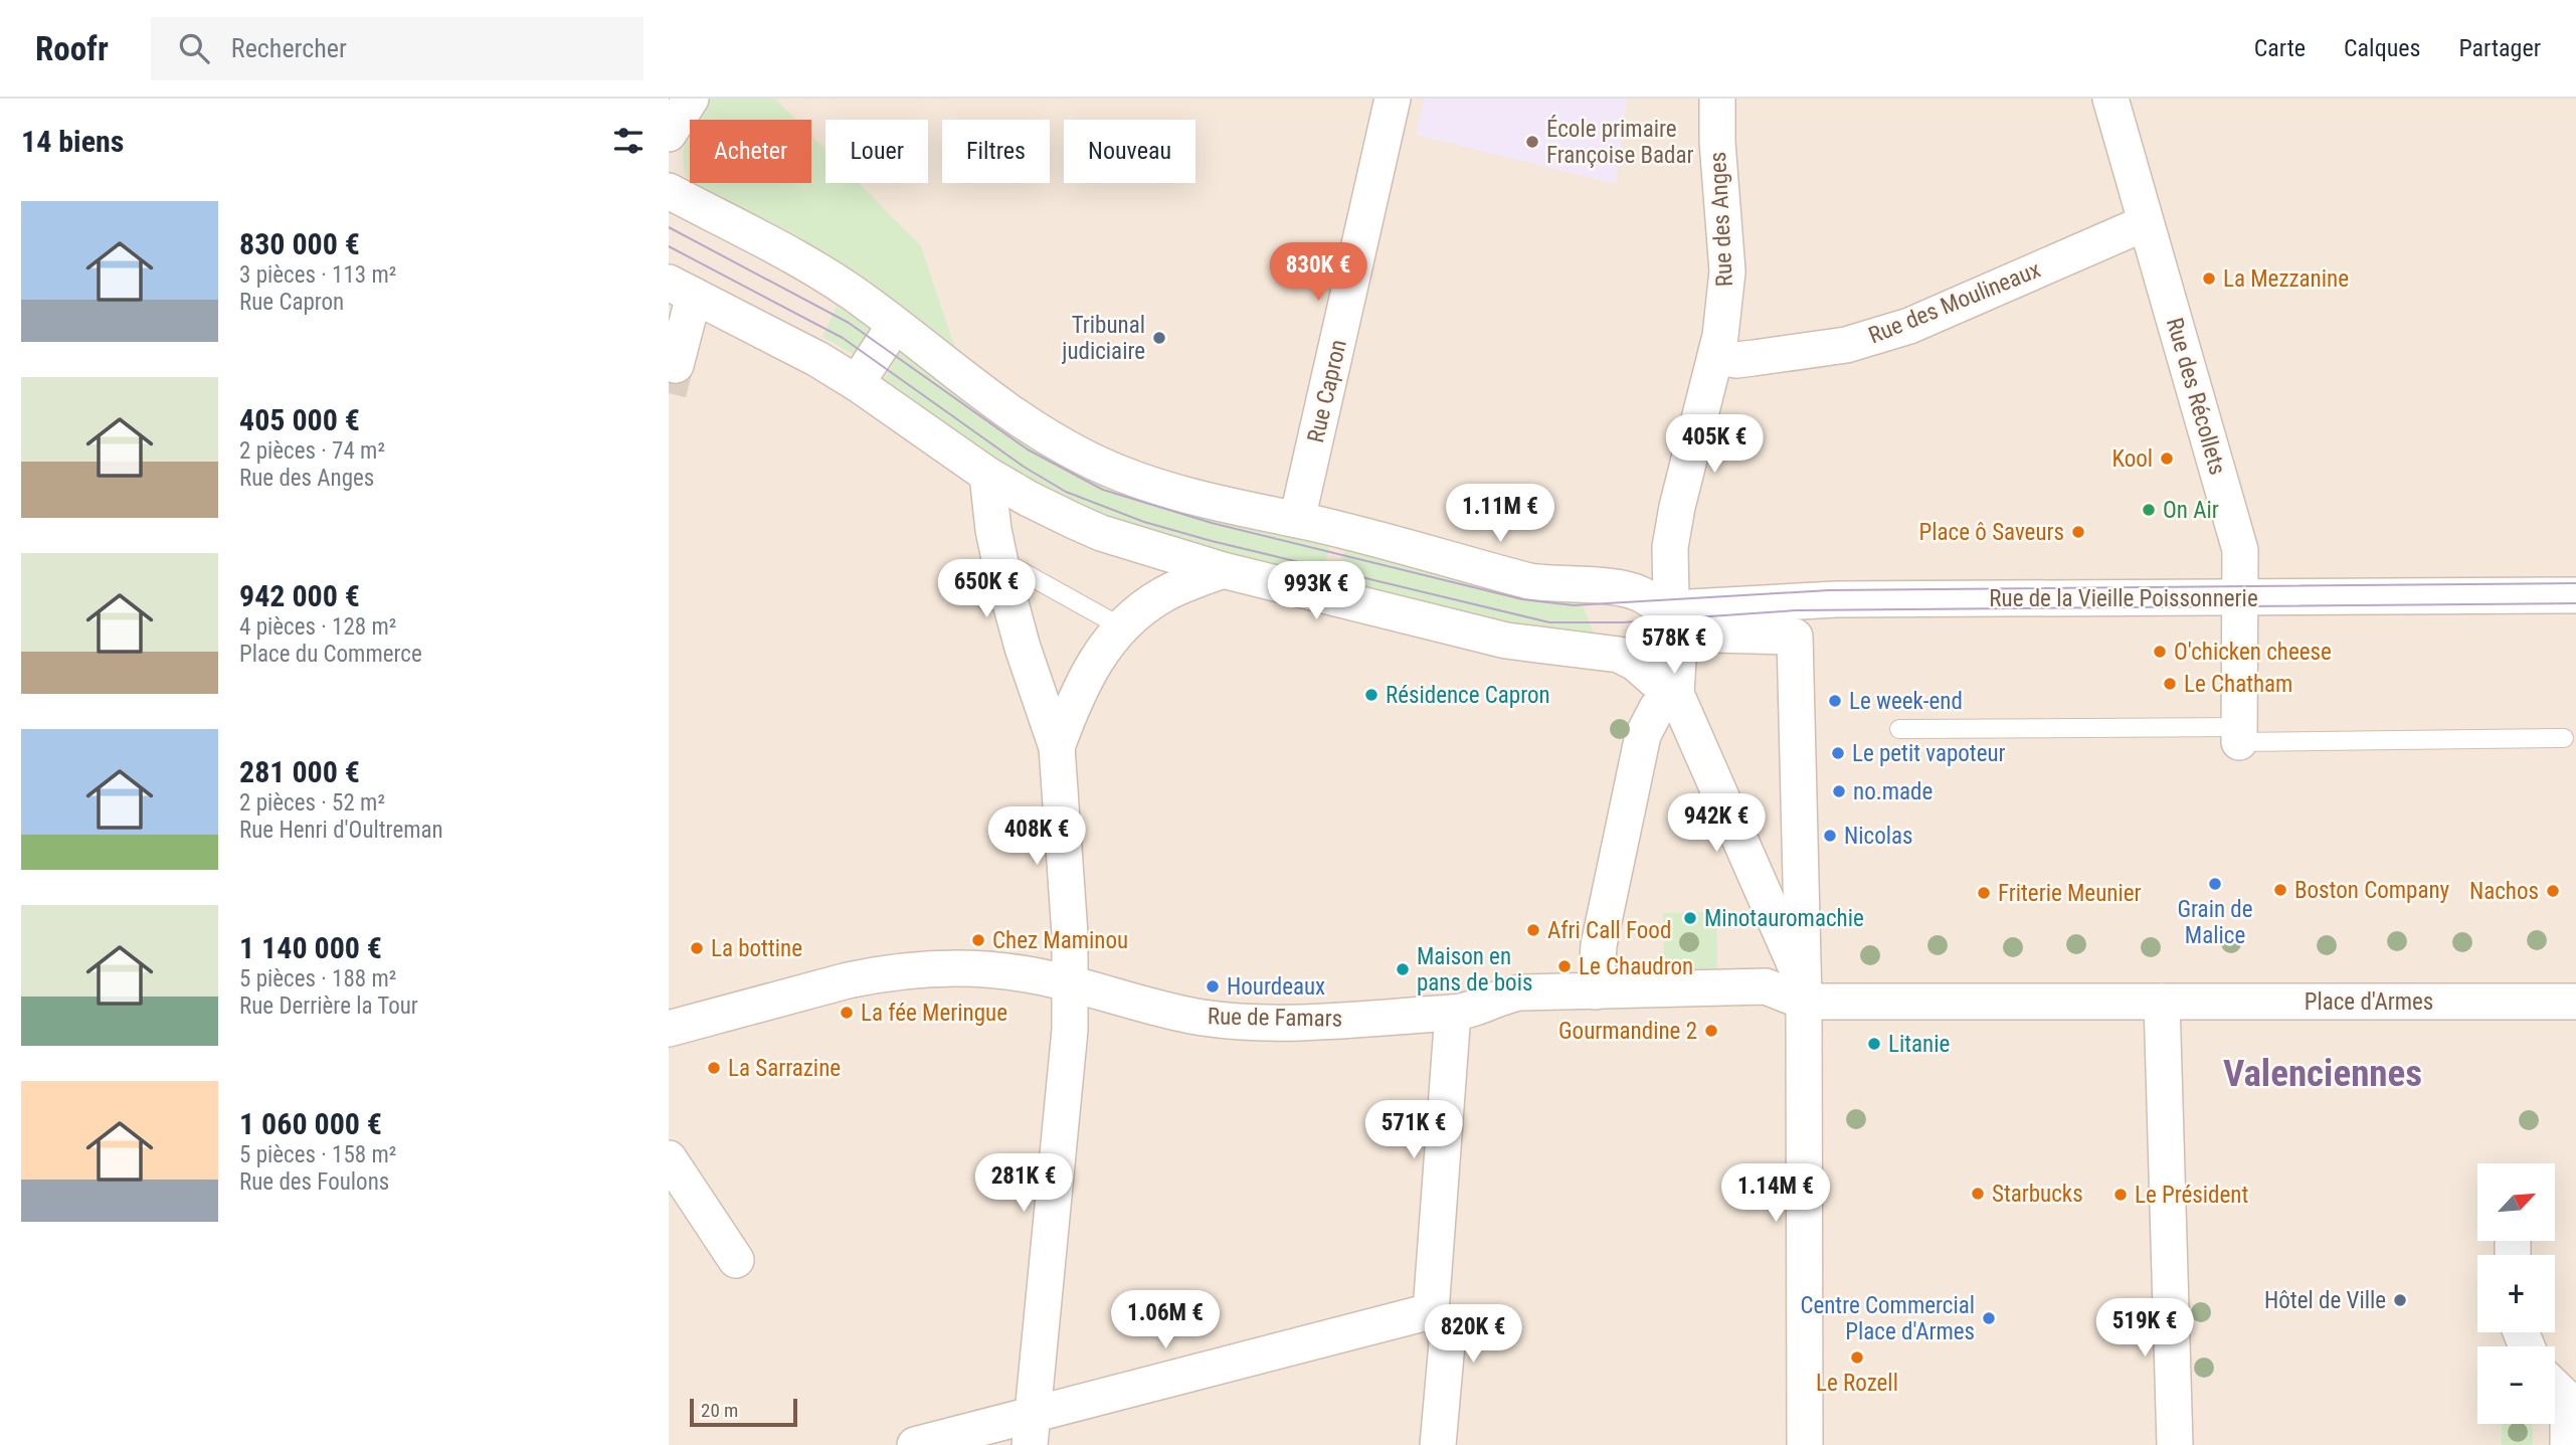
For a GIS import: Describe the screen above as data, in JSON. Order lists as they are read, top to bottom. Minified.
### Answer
{"streets":{"street":["Rue des Anges","Rue des Moulineaux","Rue Capron","Rue des Récollets","Rue de la Vieille Poissonnerie","Place d'Armes","Rue de Famars"]},"crossings":[["Rue des Anges","Rue des Moulineaux"],["Rue des Anges","Rue de la Vieille Poissonnerie"],["Rue des Moulineaux","Rue des Récollets"],["Rue des Récollets","Rue de la Vieille Poissonnerie"],["Place d'Armes","Rue de Famars"]],"districts":["Valenciennes"],"places":["École primaire Françoise Badar","La Mezzanine","Tribunal judiciaire","Kool","On Air","Place ô Saveurs","O'chicken cheese","Le Chatham","Résidence Capron","Le week-end","Le petit vapoteur","no.made","Nicolas","Grain de Malice","Boston Company","Nachos","Friterie Meunier","Minotauromachie","Afri Call Food","Chez Maminou","La bottine","Le Chaudron","Maison en pans de bois","Hourdeaux","La fée Meringue","Gourmandine 2","Litanie","La Sarrazine","Starbucks","Le Président","Hôtel de Ville","Centre Commercial Place d'Armes","Le Rozell"],"scale_bar":"20 m","north":"top right","page":{"header":"Roofr","search":"Rechercher","nav":["Carte","Calques","Partager"],"heading":"14 biens","chip":["Acheter","Louer","Filtres","Nouveau"],"list":[{"name":"830 000 €","note":"3 pièces · 113 m² · Rue Capron"},{"name":"405 000 €","note":"2 pièces · 74 m² · Rue des Anges"},{"name":"942 000 €","note":"4 pièces · 128 m² · Place du Commerce"},{"name":"281 000 €","note":"2 pièces · 52 m² · Rue Henri d'Oultreman"},{"name":"1 140 000 €","note":"5 pièces · 188 m² · Rue Derrière la Tour"},{"name":"1 060 000 €","note":"5 pièces · 158 m² · Rue des Foulons"}],"price":["830K €","405K €","1.11M €","650K €","993K €","578K €","942K €","408K €","571K €","281K €","1.14M €","1.06M €","519K €","820K €"],"map_buttons":["+","−"],"scale":"20 m"}}
